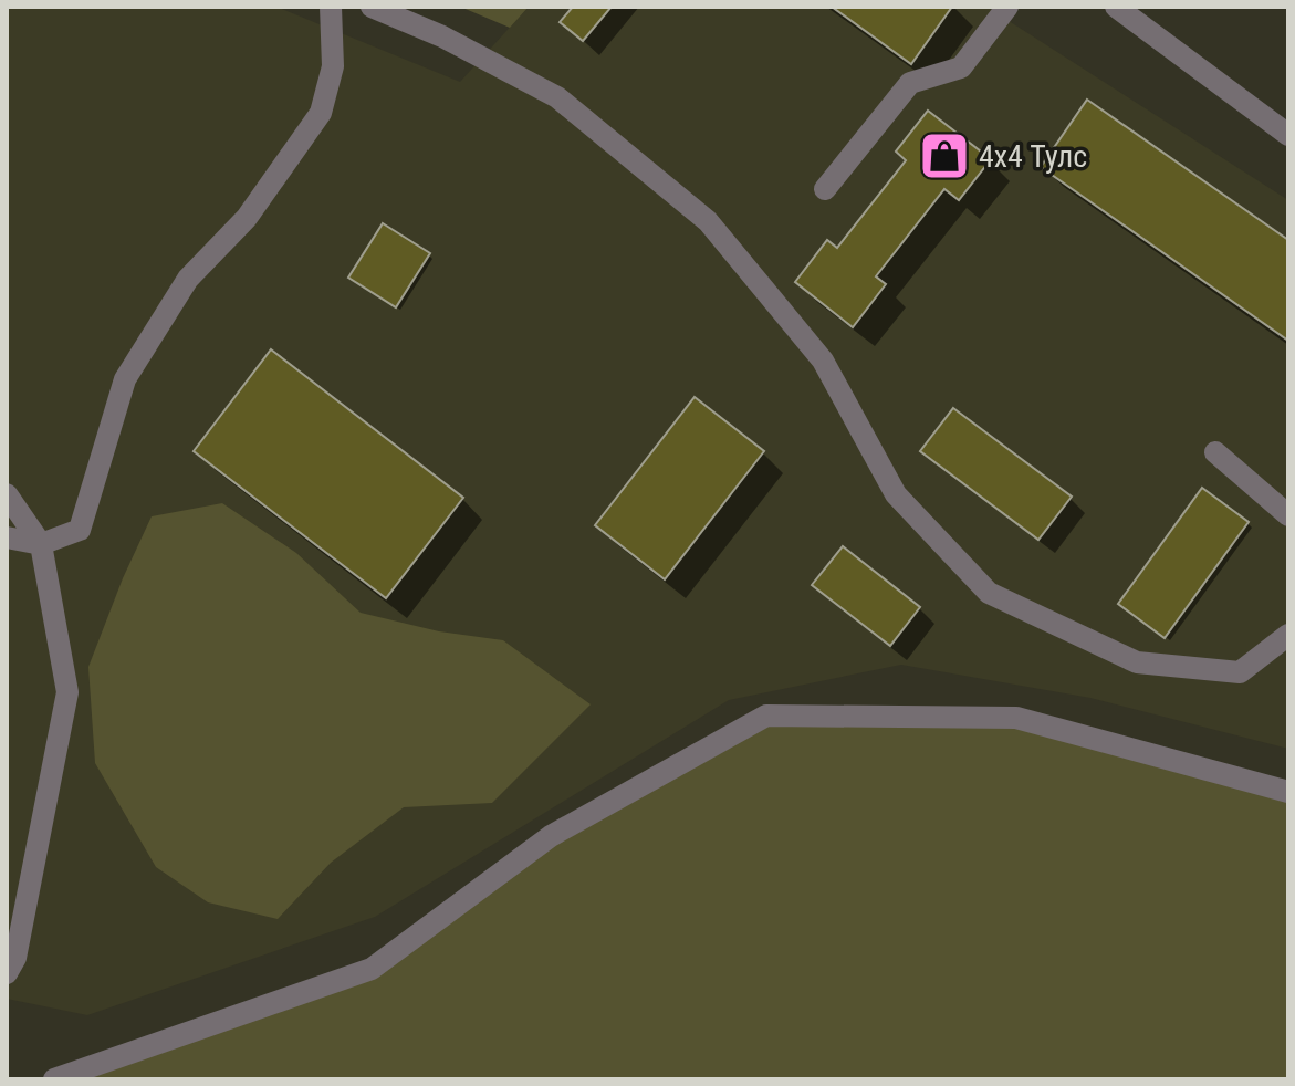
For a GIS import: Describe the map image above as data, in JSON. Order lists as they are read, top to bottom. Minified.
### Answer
{"places":{"shop":["4x4 Тулс"]}}
